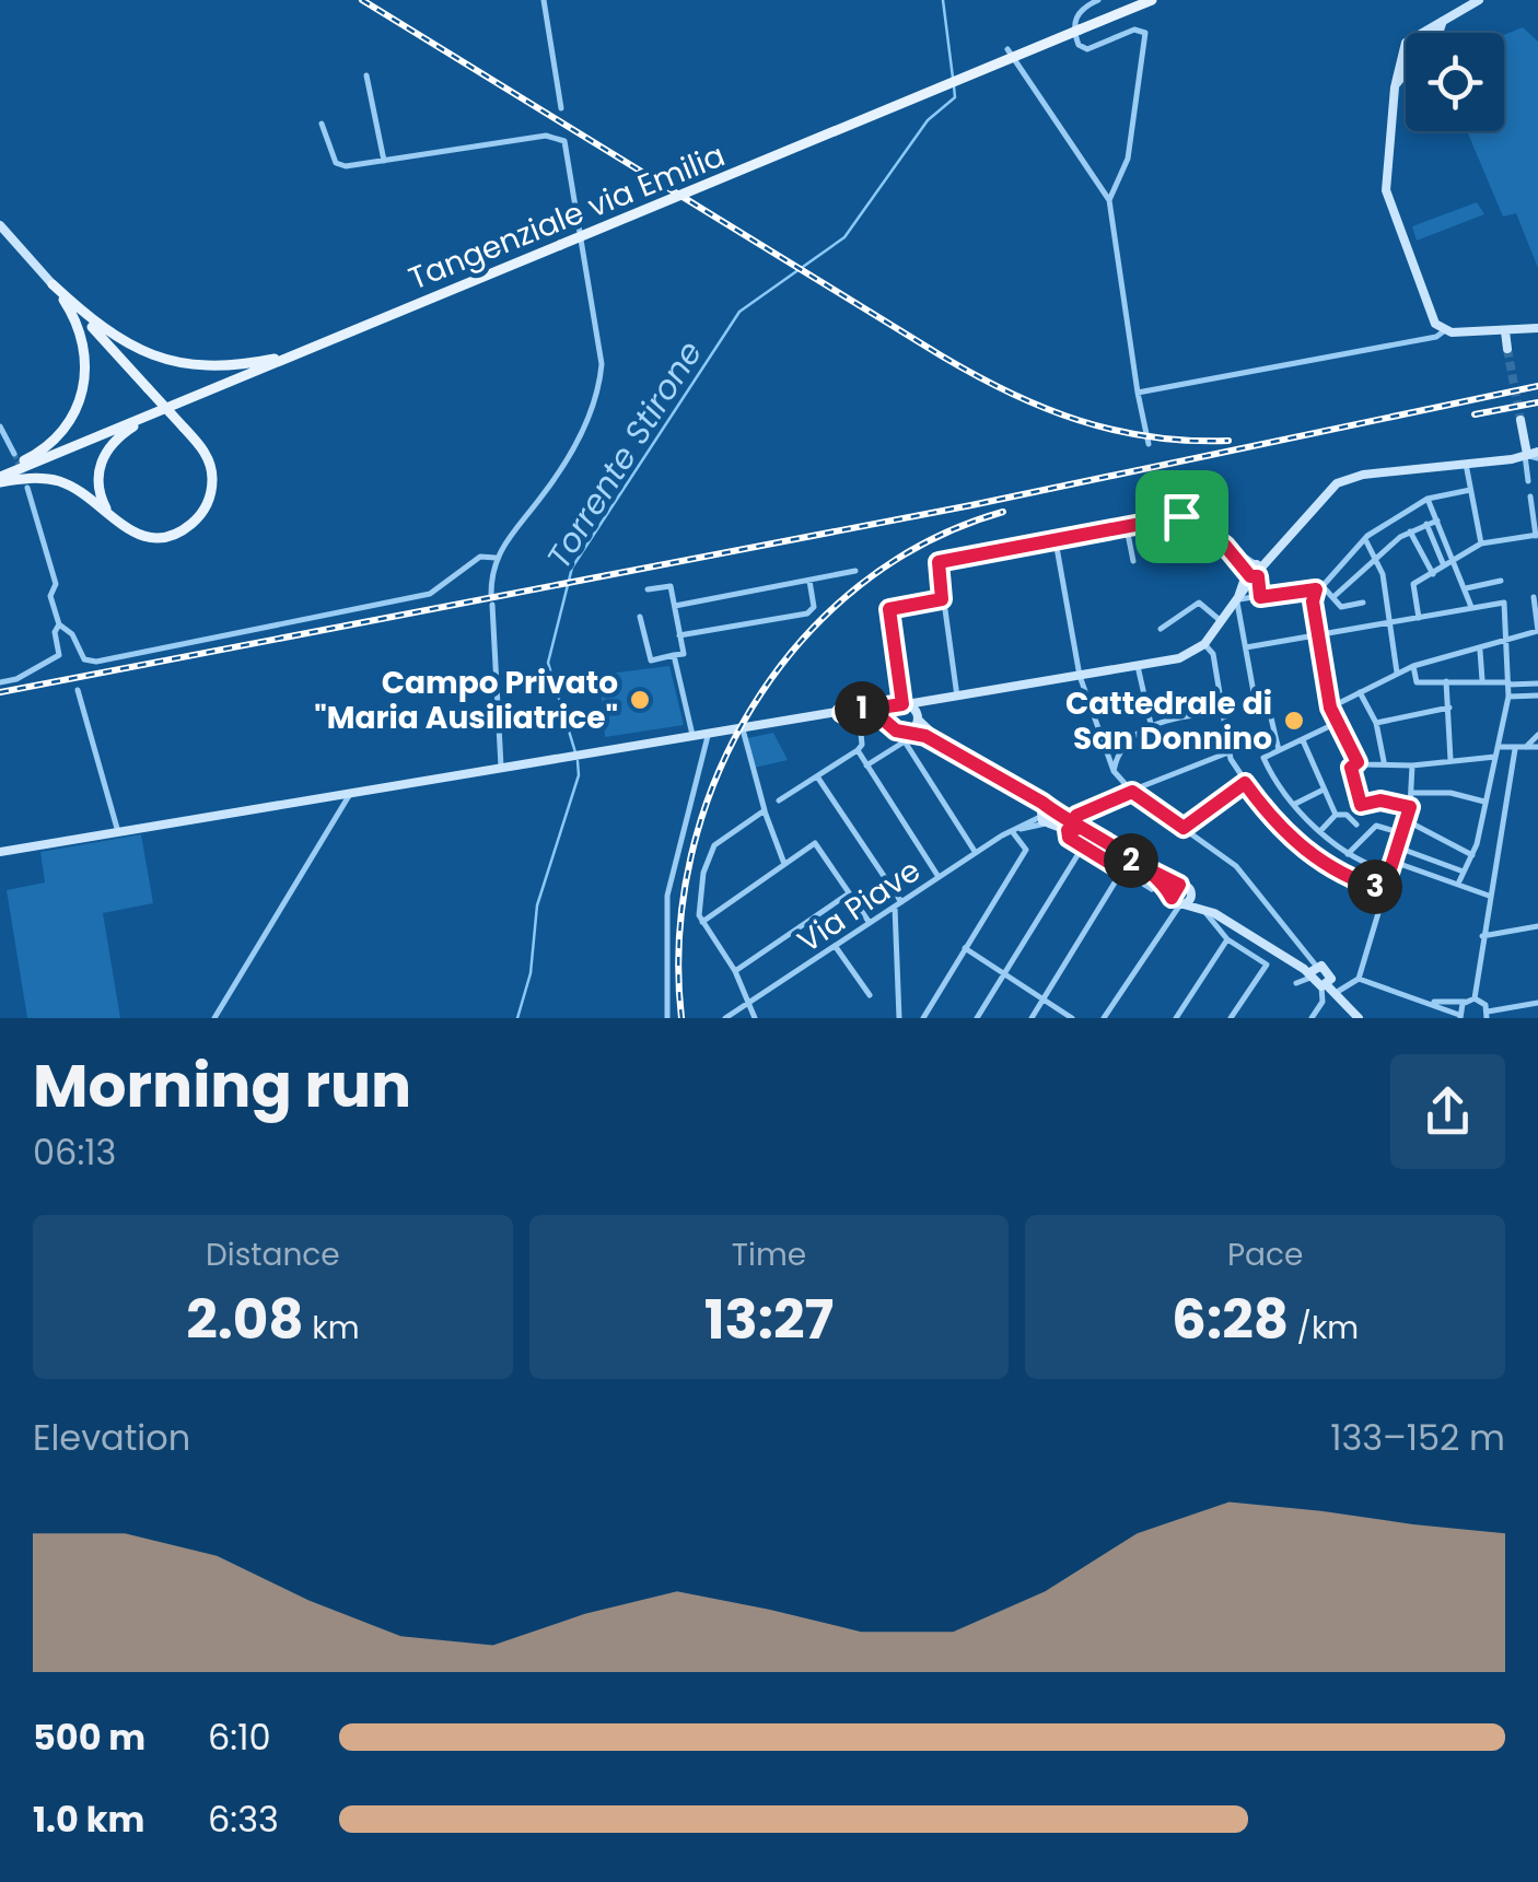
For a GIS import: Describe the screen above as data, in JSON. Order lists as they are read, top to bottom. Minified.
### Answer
{"streets":{"main road":["Tangenziale via Emilia"],"street":["Via Piave"]},"water":["Torrente Stirone"],"places":["Campo Privato \"Maria Ausiliatrice\"","Cattedrale di San Donnino"],"page":{"pins":["1","2","3"],"heading":["Morning run","06:13"],"stats":[["Distance","2.08 km"],["Time","13:27"],["Pace","6:28 /km"]],"chart":["Elevation","133–152 m"],"list":[{"name":"500 m","note":"6:10"},{"name":"1.0 km","note":"6:33"}]}}
